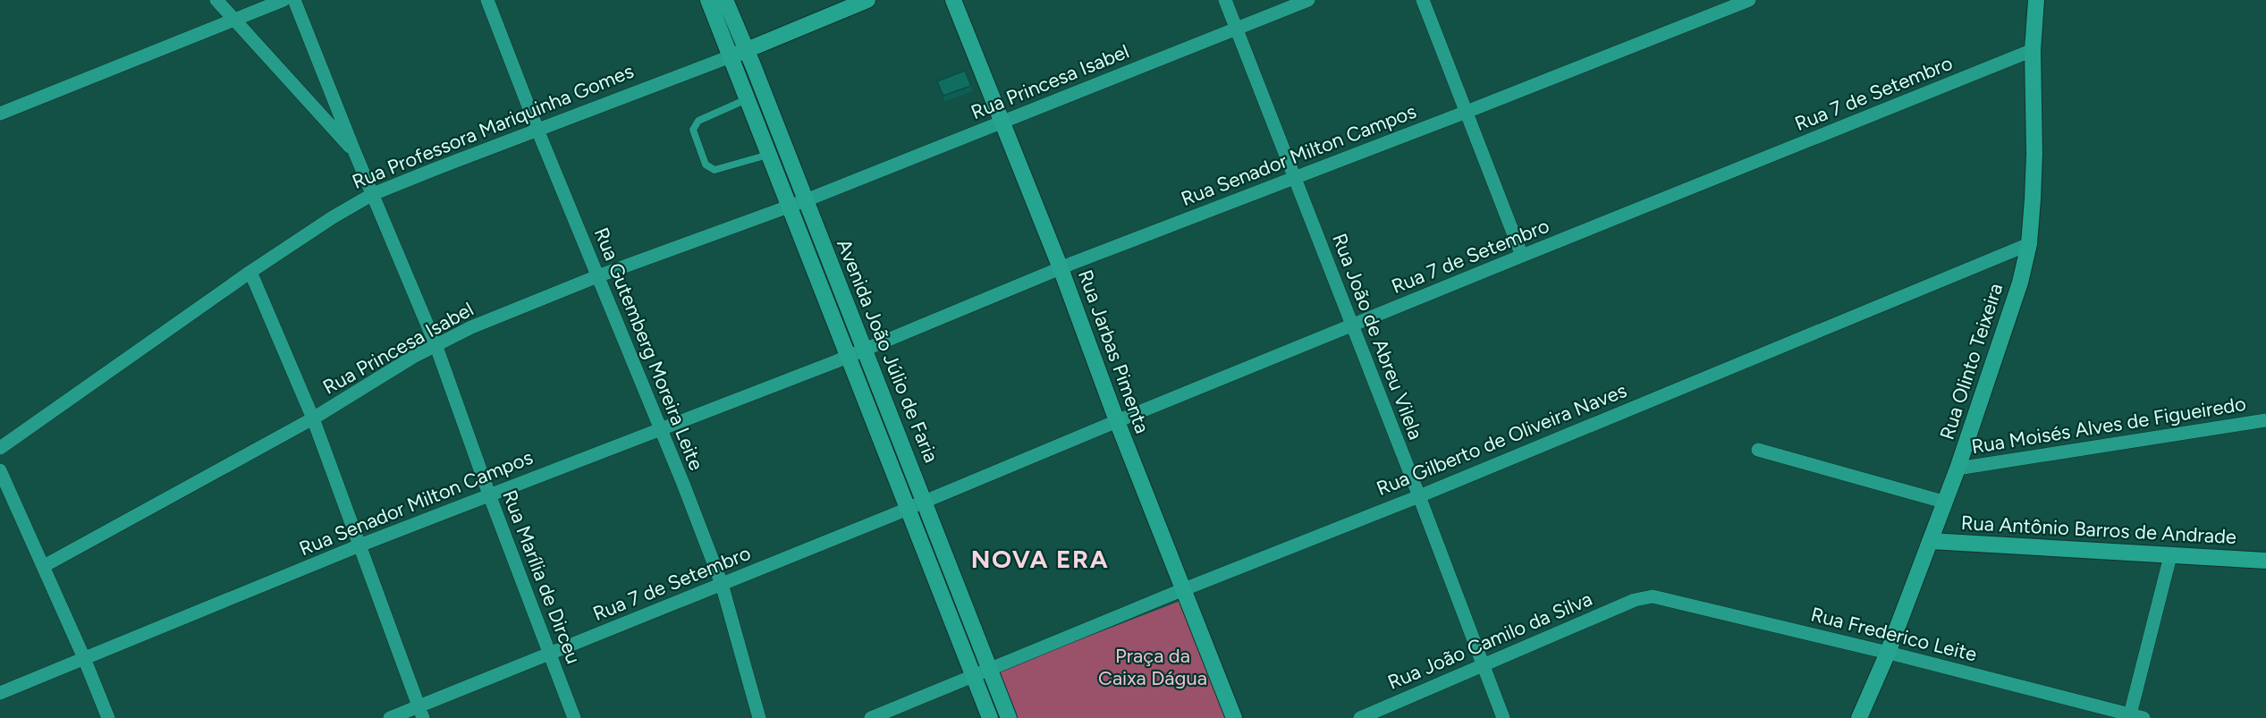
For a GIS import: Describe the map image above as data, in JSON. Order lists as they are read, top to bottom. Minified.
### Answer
{"streets":{"street":["Rua Princesa Isabel","Rua 7 de Setembro","Rua Professora Mariquinha Gomes","Rua Senador Milton Campos","Rua João de Abreu Vilela","Rua Gutemberg Moreira Leite","Avenida João Júlio de Faria","Rua Jarbas Pimenta","Rua Olinto Teixeira","Rua Moisés Alves de Figueiredo","Rua Gilberto de Oliveira Naves","Rua Antônio Barros de Andrade","Rua Marília de Dirceu","Rua Frederico Leite","Rua João Camilo da Silva"]},"crossings":[["Rua Princesa Isabel","Rua João de Abreu Vilela"],["Rua Princesa Isabel","Rua Gutemberg Moreira Leite"],["Rua Princesa Isabel","Avenida João Júlio de Faria"],["Rua Princesa Isabel","Rua Jarbas Pimenta"],["Rua Princesa Isabel","Rua Marília de Dirceu"],["Rua 7 de Setembro","Rua João de Abreu Vilela"],["Rua 7 de Setembro","Rua Gutemberg Moreira Leite"],["Rua 7 de Setembro","Avenida João Júlio de Faria"],["Rua 7 de Setembro","Rua Jarbas Pimenta"],["Rua 7 de Setembro","Rua Olinto Teixeira"],["Rua 7 de Setembro","Rua Marília de Dirceu"],["Rua Professora Mariquinha Gomes","Rua Gutemberg Moreira Leite"],["Rua Professora Mariquinha Gomes","Avenida João Júlio de Faria"],["Rua Professora Mariquinha Gomes","Rua Marília de Dirceu"],["Rua Senador Milton Campos","Rua João de Abreu Vilela"],["Rua Senador Milton Campos","Rua Gutemberg Moreira Leite"],["Rua Senador Milton Campos","Avenida João Júlio de Faria"],["Rua Senador Milton Campos","Rua Jarbas Pimenta"],["Rua Senador Milton Campos","Rua Marília de Dirceu"],["Rua João de Abreu Vilela","Rua Gilberto de Oliveira Naves"],["Rua João de Abreu Vilela","Rua João Camilo da Silva"],["Avenida João Júlio de Faria","Rua Gilberto de Oliveira Naves"],["Rua Jarbas Pimenta","Rua Gilberto de Oliveira Naves"],["Rua Olinto Teixeira","Rua Moisés Alves de Figueiredo"],["Rua Olinto Teixeira","Rua Gilberto de Oliveira Naves"],["Rua Olinto Teixeira","Rua Antônio Barros de Andrade"],["Rua Olinto Teixeira","Rua Frederico Leite"],["Rua Frederico Leite","Rua João Camilo da Silva"]],"districts":["NOVA ERA"],"parks":["Praça da Caixa Dágua"]}
